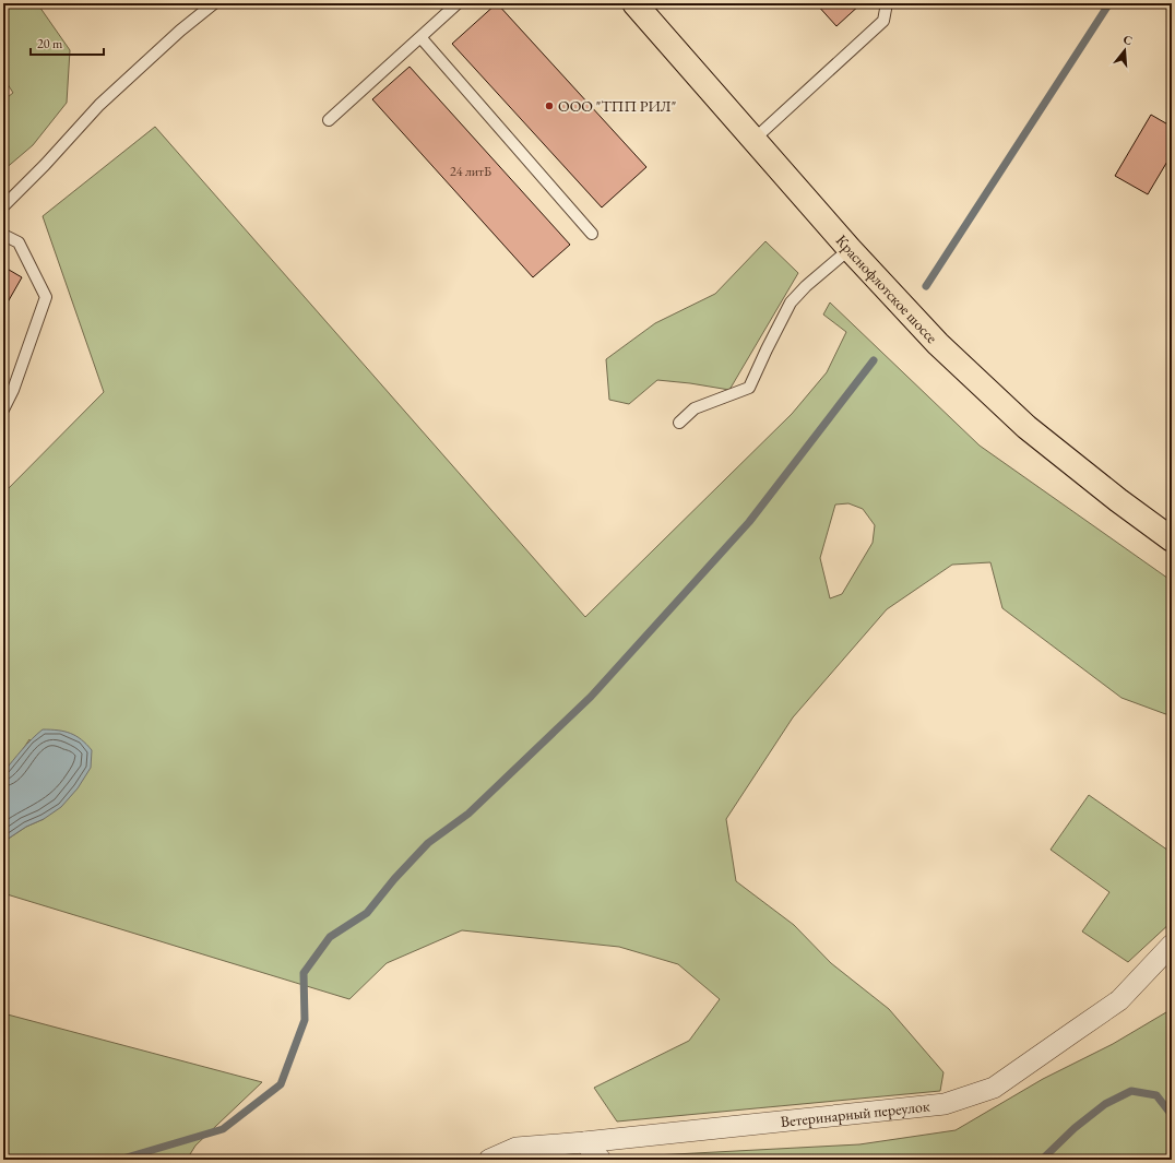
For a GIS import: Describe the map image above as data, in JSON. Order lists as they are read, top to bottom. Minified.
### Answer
{"streets":{"main road":["Краснофлотское шоссе"],"street":["Ветеринарный переулок"]},"places":["ООО \"ТПП РИЛ\""],"house_numbers":["24 литБ"],"scale_bar":"20 m","north":"top"}
